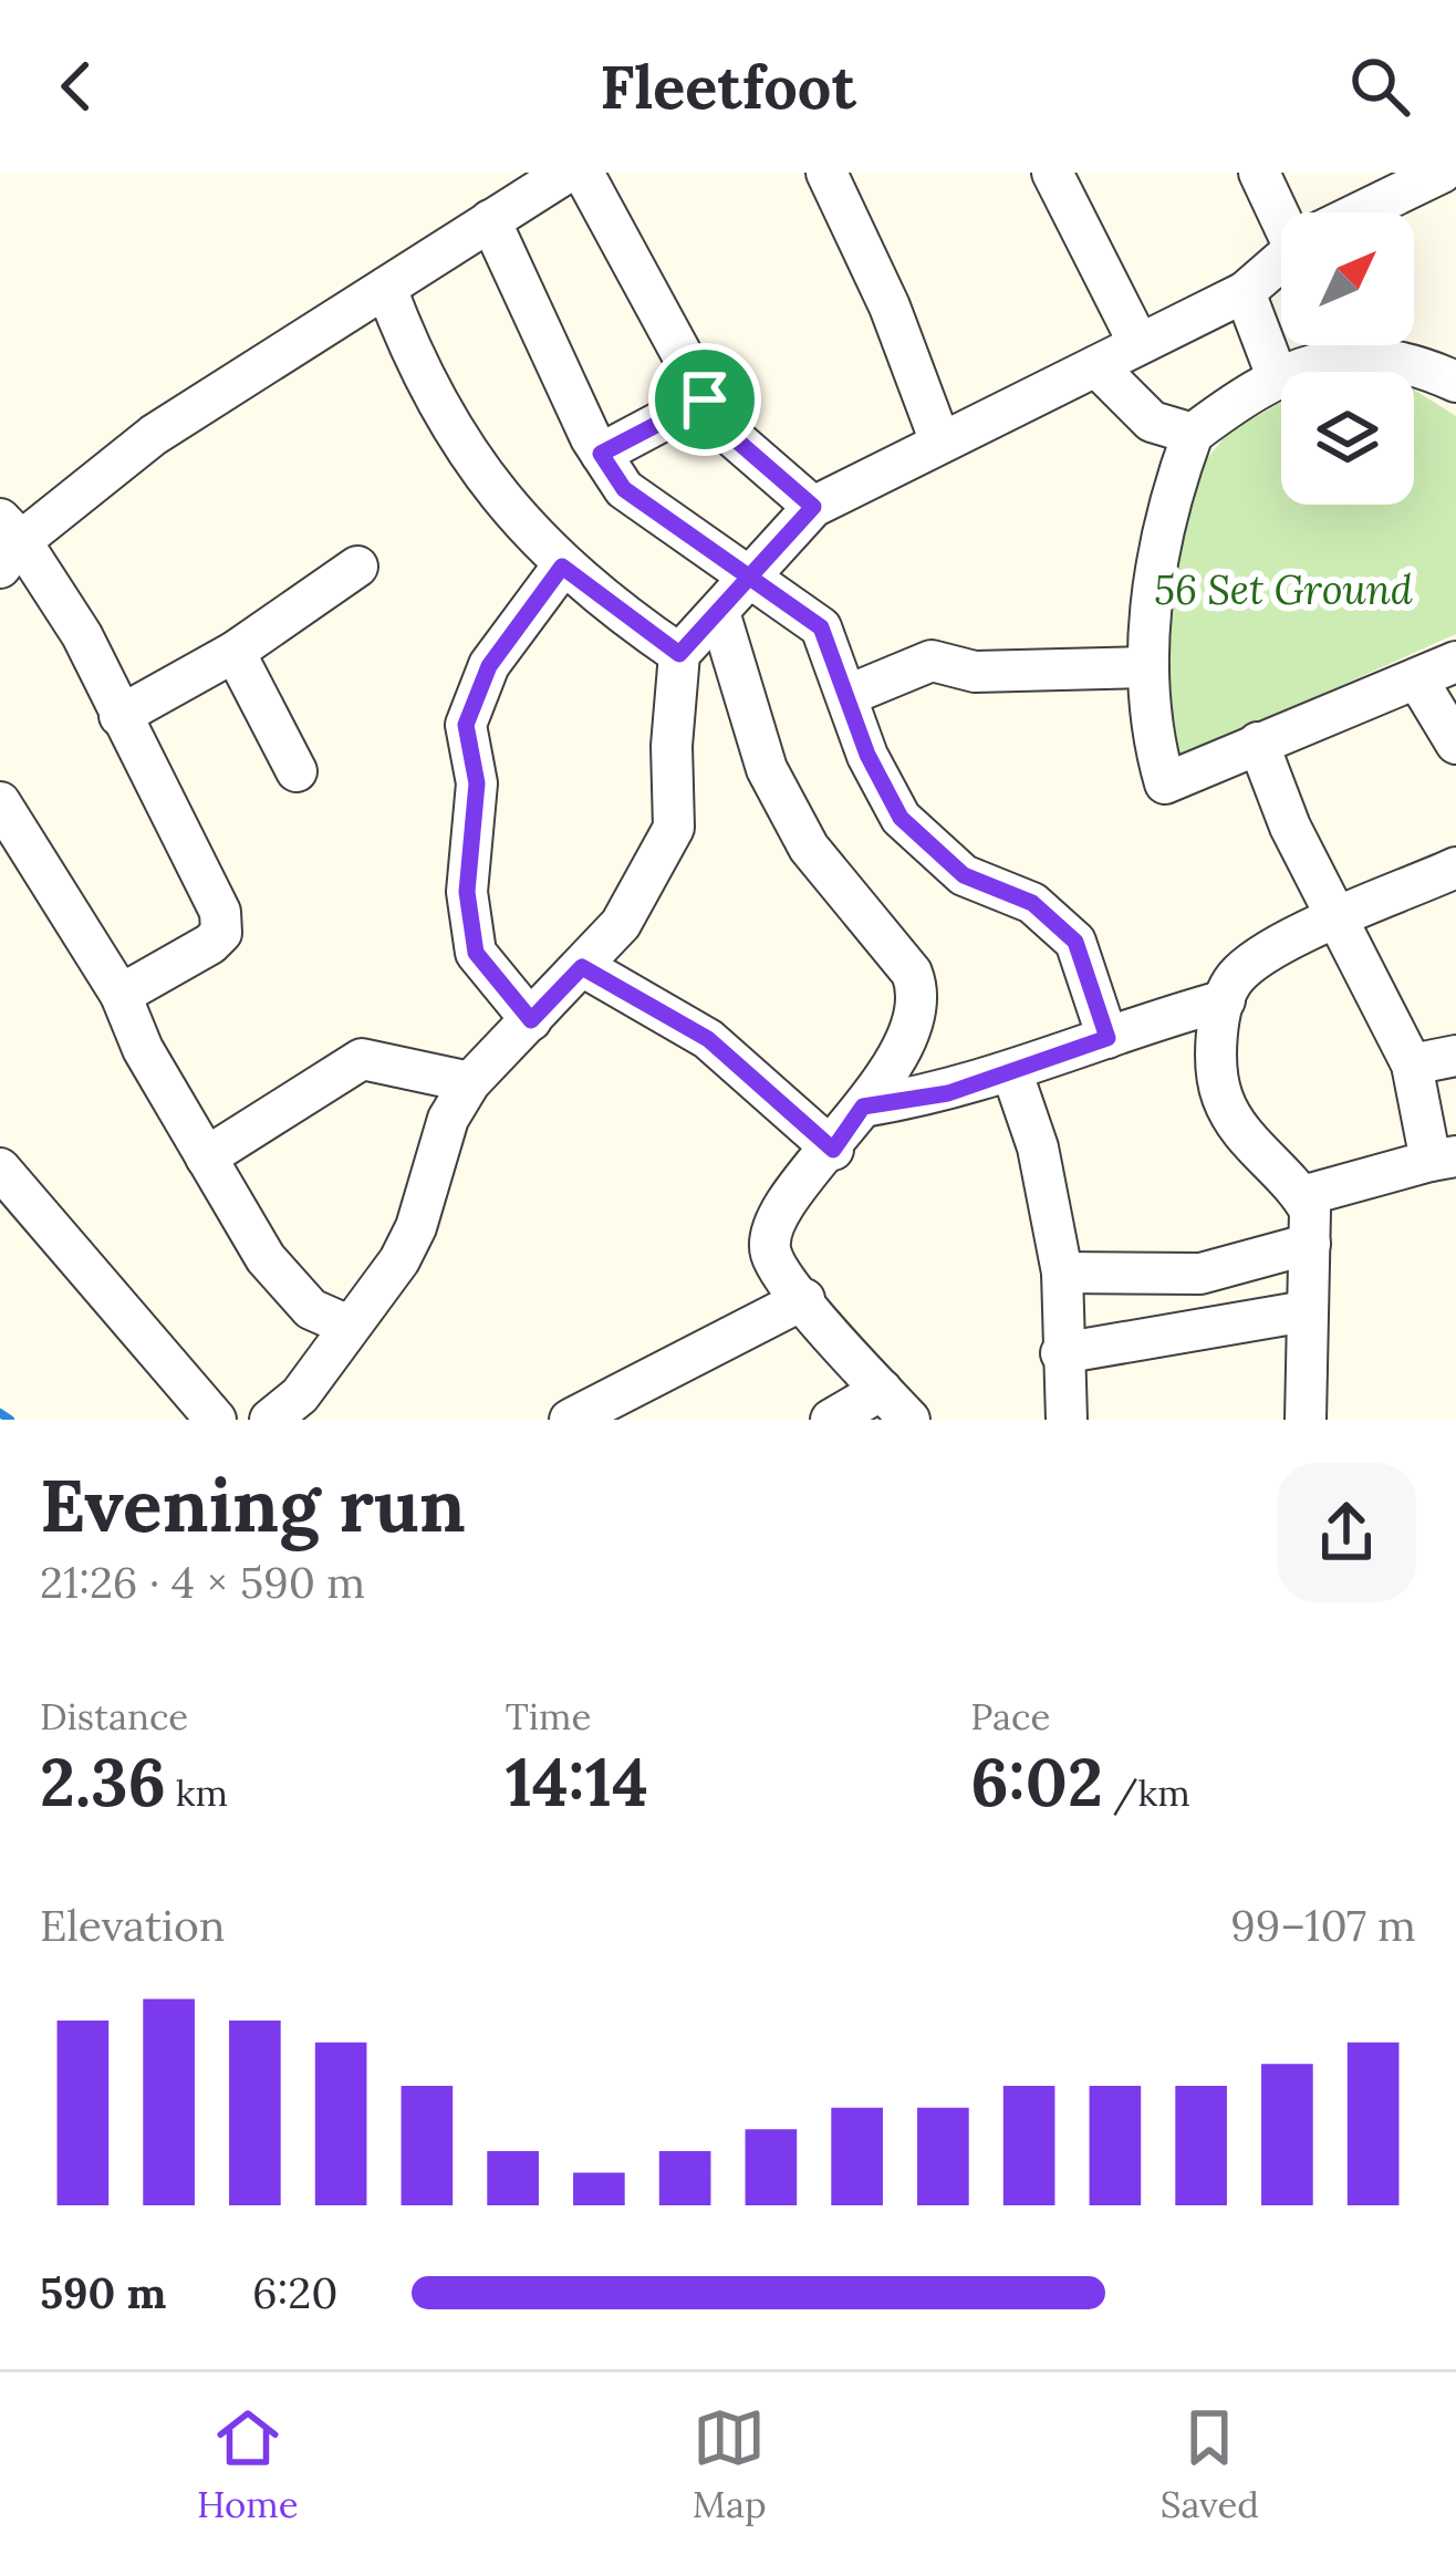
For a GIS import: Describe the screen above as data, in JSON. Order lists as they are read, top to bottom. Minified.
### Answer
{"parks":["56 Set Ground"],"north":"top right","page":{"header":"Fleetfoot","heading":["Evening run","21:26 · 4 × 590 m"],"stats":[["Distance","2.36 km"],["Time","14:14"],["Pace","6:02 /km"]],"chart":["Elevation","99–107 m"],"list":[{"name":"590 m","note":"6:20"}],"tabs":["Home","Map","Saved"]}}
